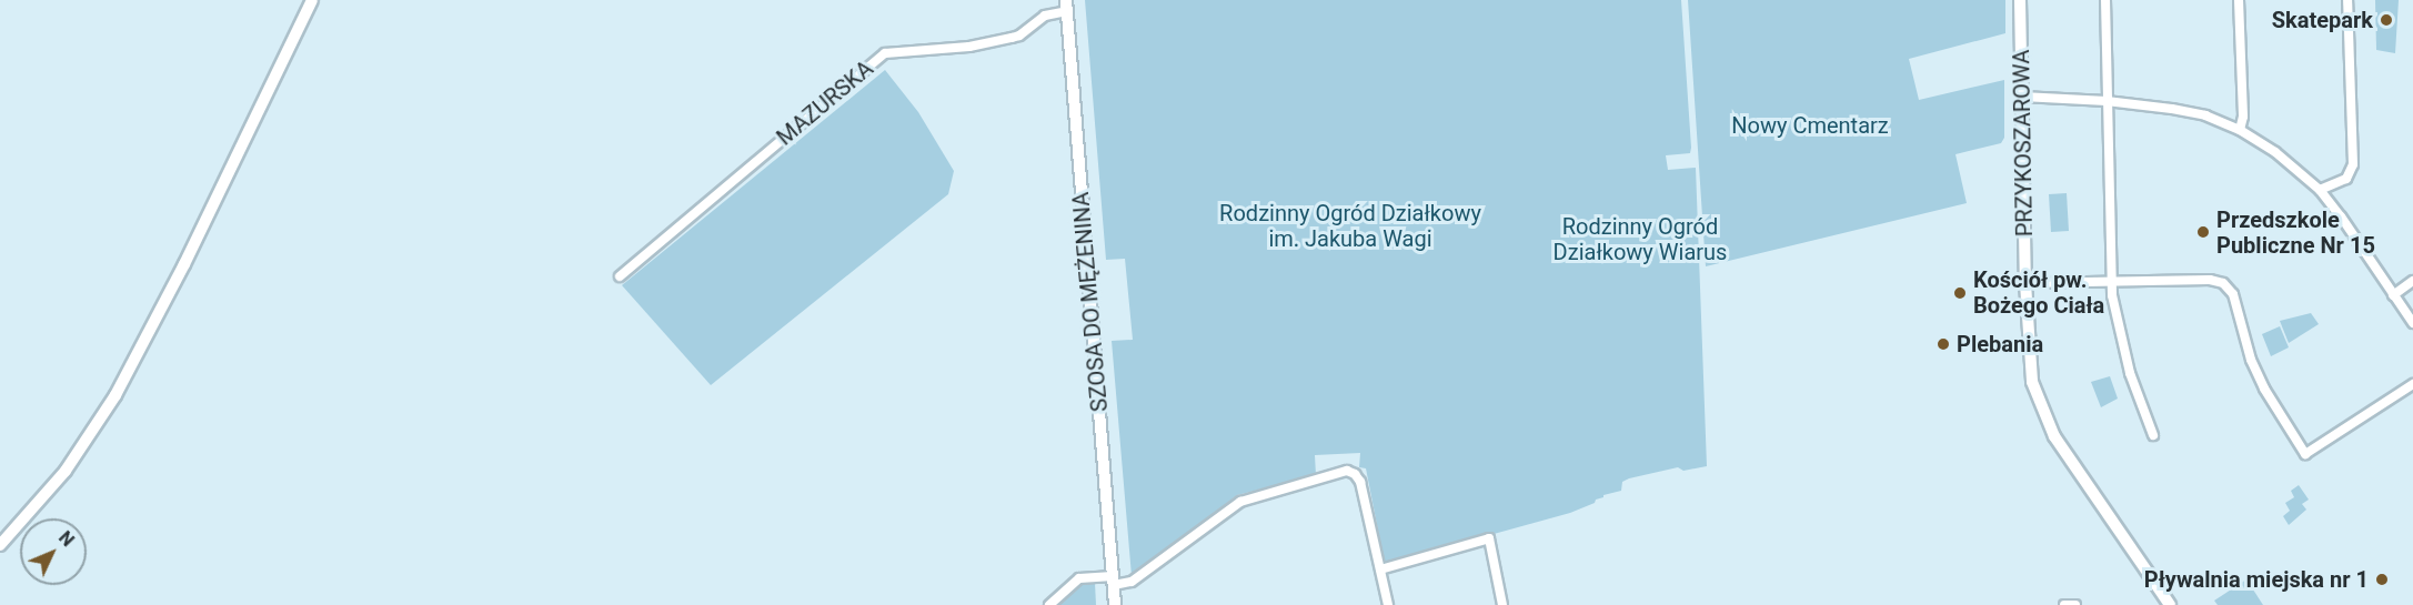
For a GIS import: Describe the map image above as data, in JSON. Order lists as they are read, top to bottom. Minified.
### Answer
{"streets":{"main road":["PRZYKOSZAROWA","SZOSA DO MĘŻENINA"],"street":["MAZURSKA"]},"crossings":[["MAZURSKA","SZOSA DO MĘŻENINA"]],"parks":["Nowy Cmentarz","Rodzinny Ogród Działkowy im. Jakuba Wagi","Rodzinny Ogród Działkowy Wiarus"],"places":["Skatepark","Przedszkole Publiczne Nr 15","Kościół pw. Bożego Ciała","Plebania","Pływalnia miejska nr 1"],"north":"top right"}
